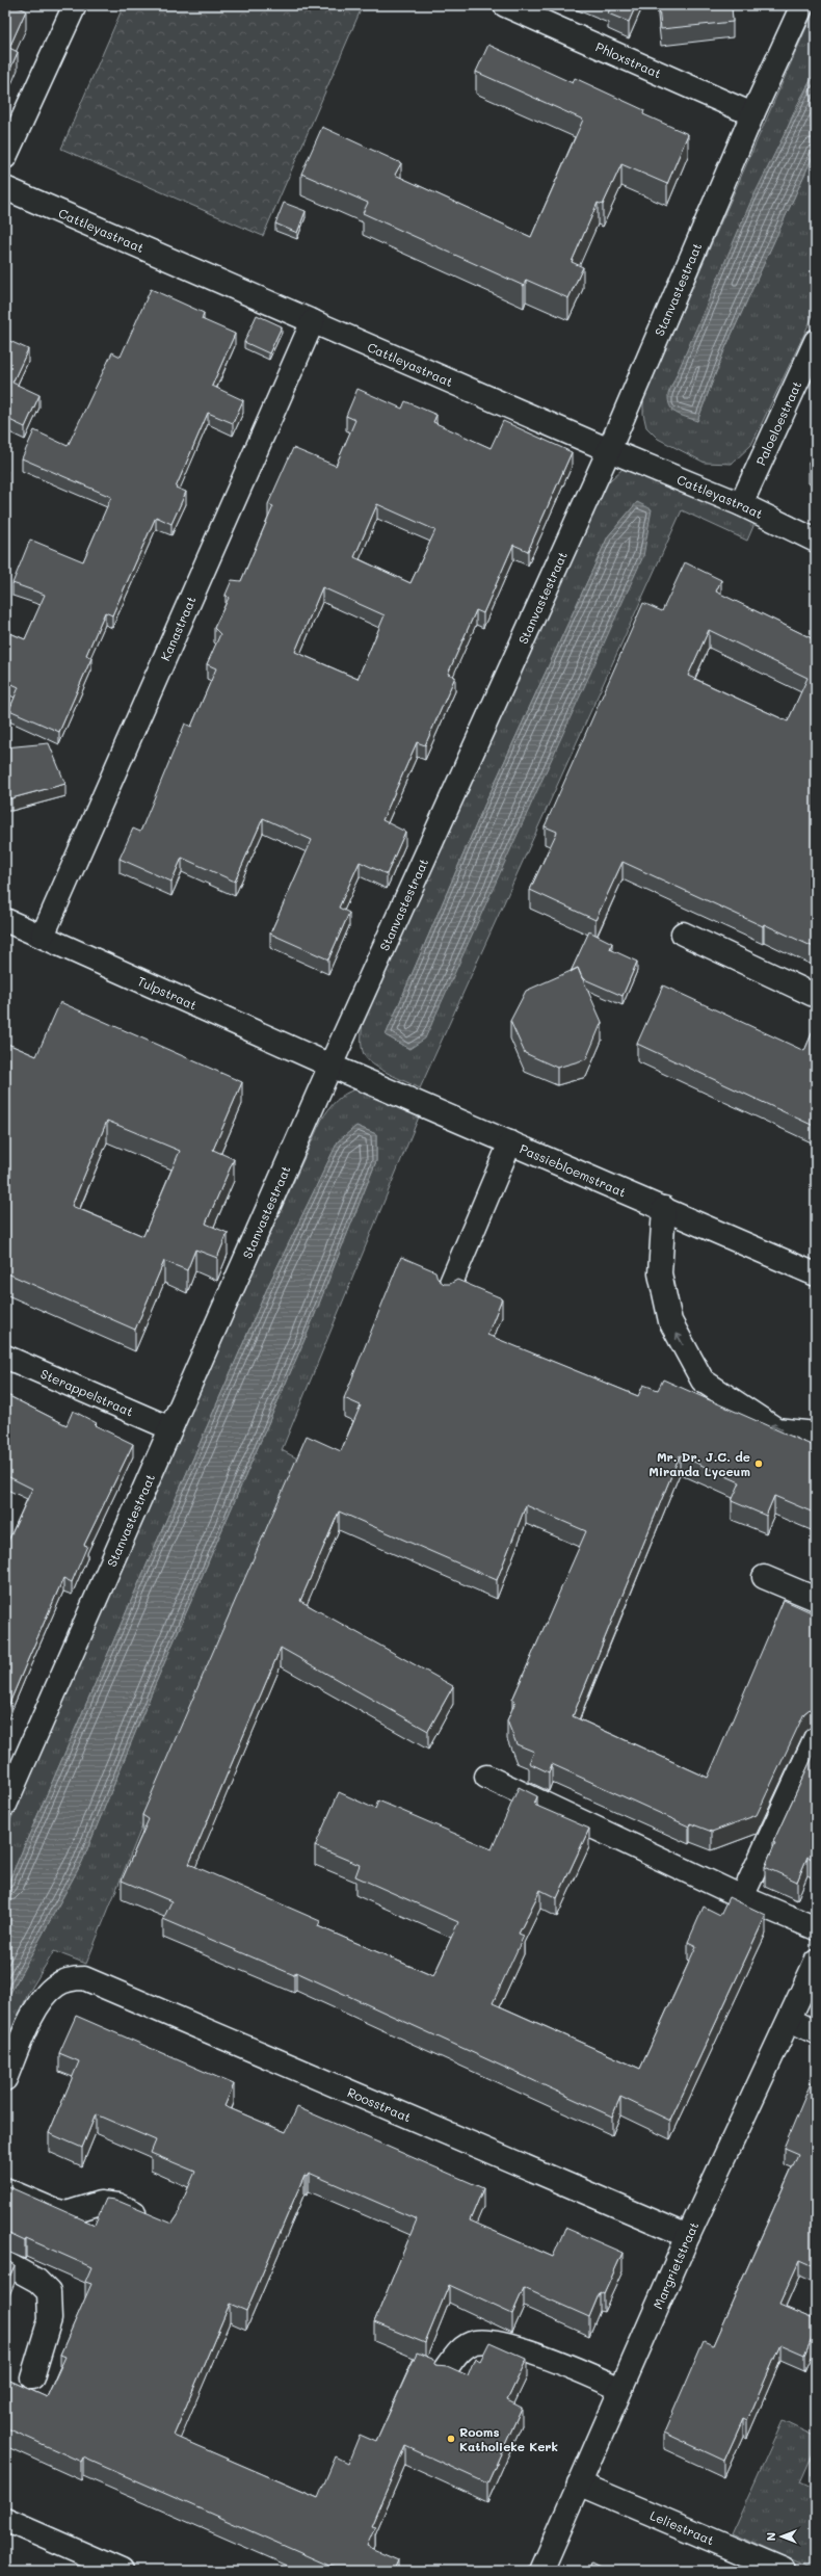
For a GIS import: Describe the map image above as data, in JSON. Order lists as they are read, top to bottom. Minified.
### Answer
{"streets":{"street":["Phloxstraat","Cattleyastraat","Stanvastestraat","Paloeloestraat","Kanastraat","Tulpstraat","Passiebloemstraat","Sterappelstraat","Roosstraat","Margrietstraat","Leliestraat"]},"crossings":[["Phloxstraat","Stanvastestraat"],["Cattleyastraat","Stanvastestraat"],["Cattleyastraat","Paloeloestraat"],["Cattleyastraat","Kanastraat"],["Stanvastestraat","Tulpstraat"],["Stanvastestraat","Passiebloemstraat"],["Stanvastestraat","Sterappelstraat"],["Kanastraat","Tulpstraat"],["Tulpstraat","Passiebloemstraat"],["Roosstraat","Margrietstraat"],["Margrietstraat","Leliestraat"]],"places":["Mr. Dr. J.C. de Miranda Lyceum","Rooms Katholieke Kerk"],"north":"left"}
